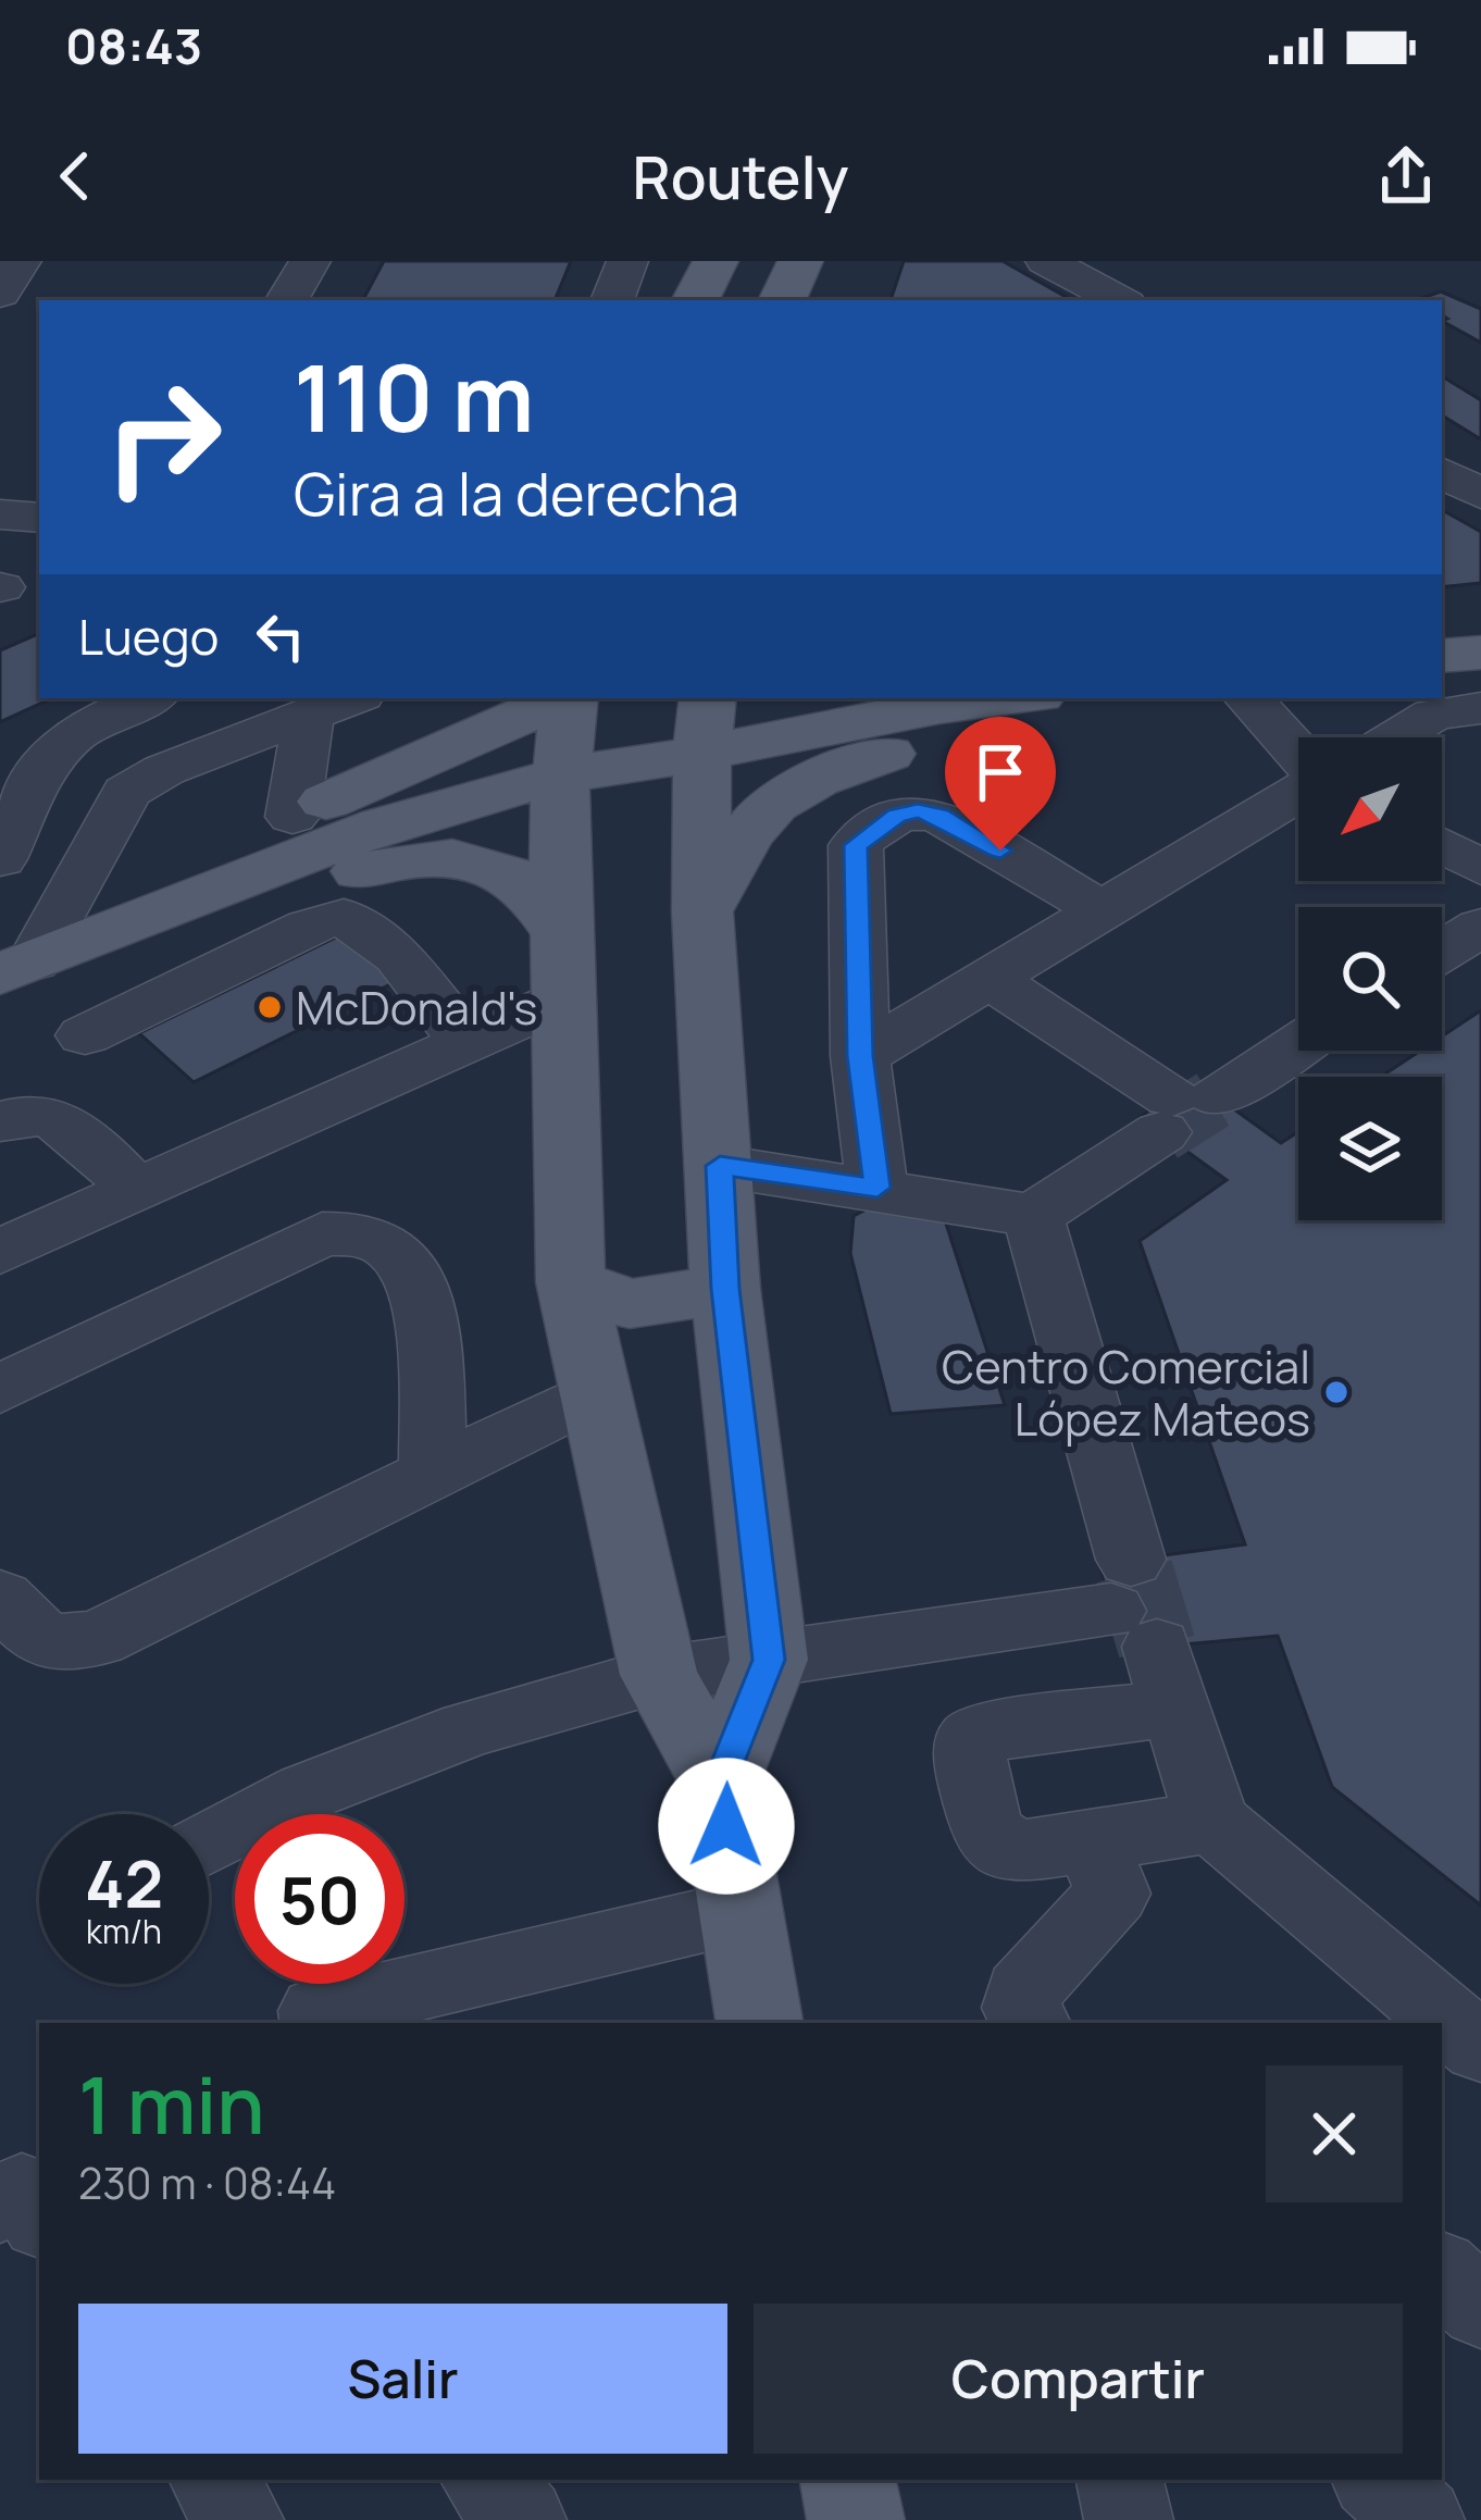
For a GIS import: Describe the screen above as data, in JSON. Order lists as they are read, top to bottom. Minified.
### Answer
{"places":["McDonald's","Centro Comercial López Mateos"],"north":"bottom left","page":{"status":"08:43","header":"Routely","turn":["110 m","Gira a la derecha"],"then":"Luego","speed":"42 km/h","limit":"50","heading":["1 min","230 m · 08:44"],"buttons":["Salir","Compartir"]}}
